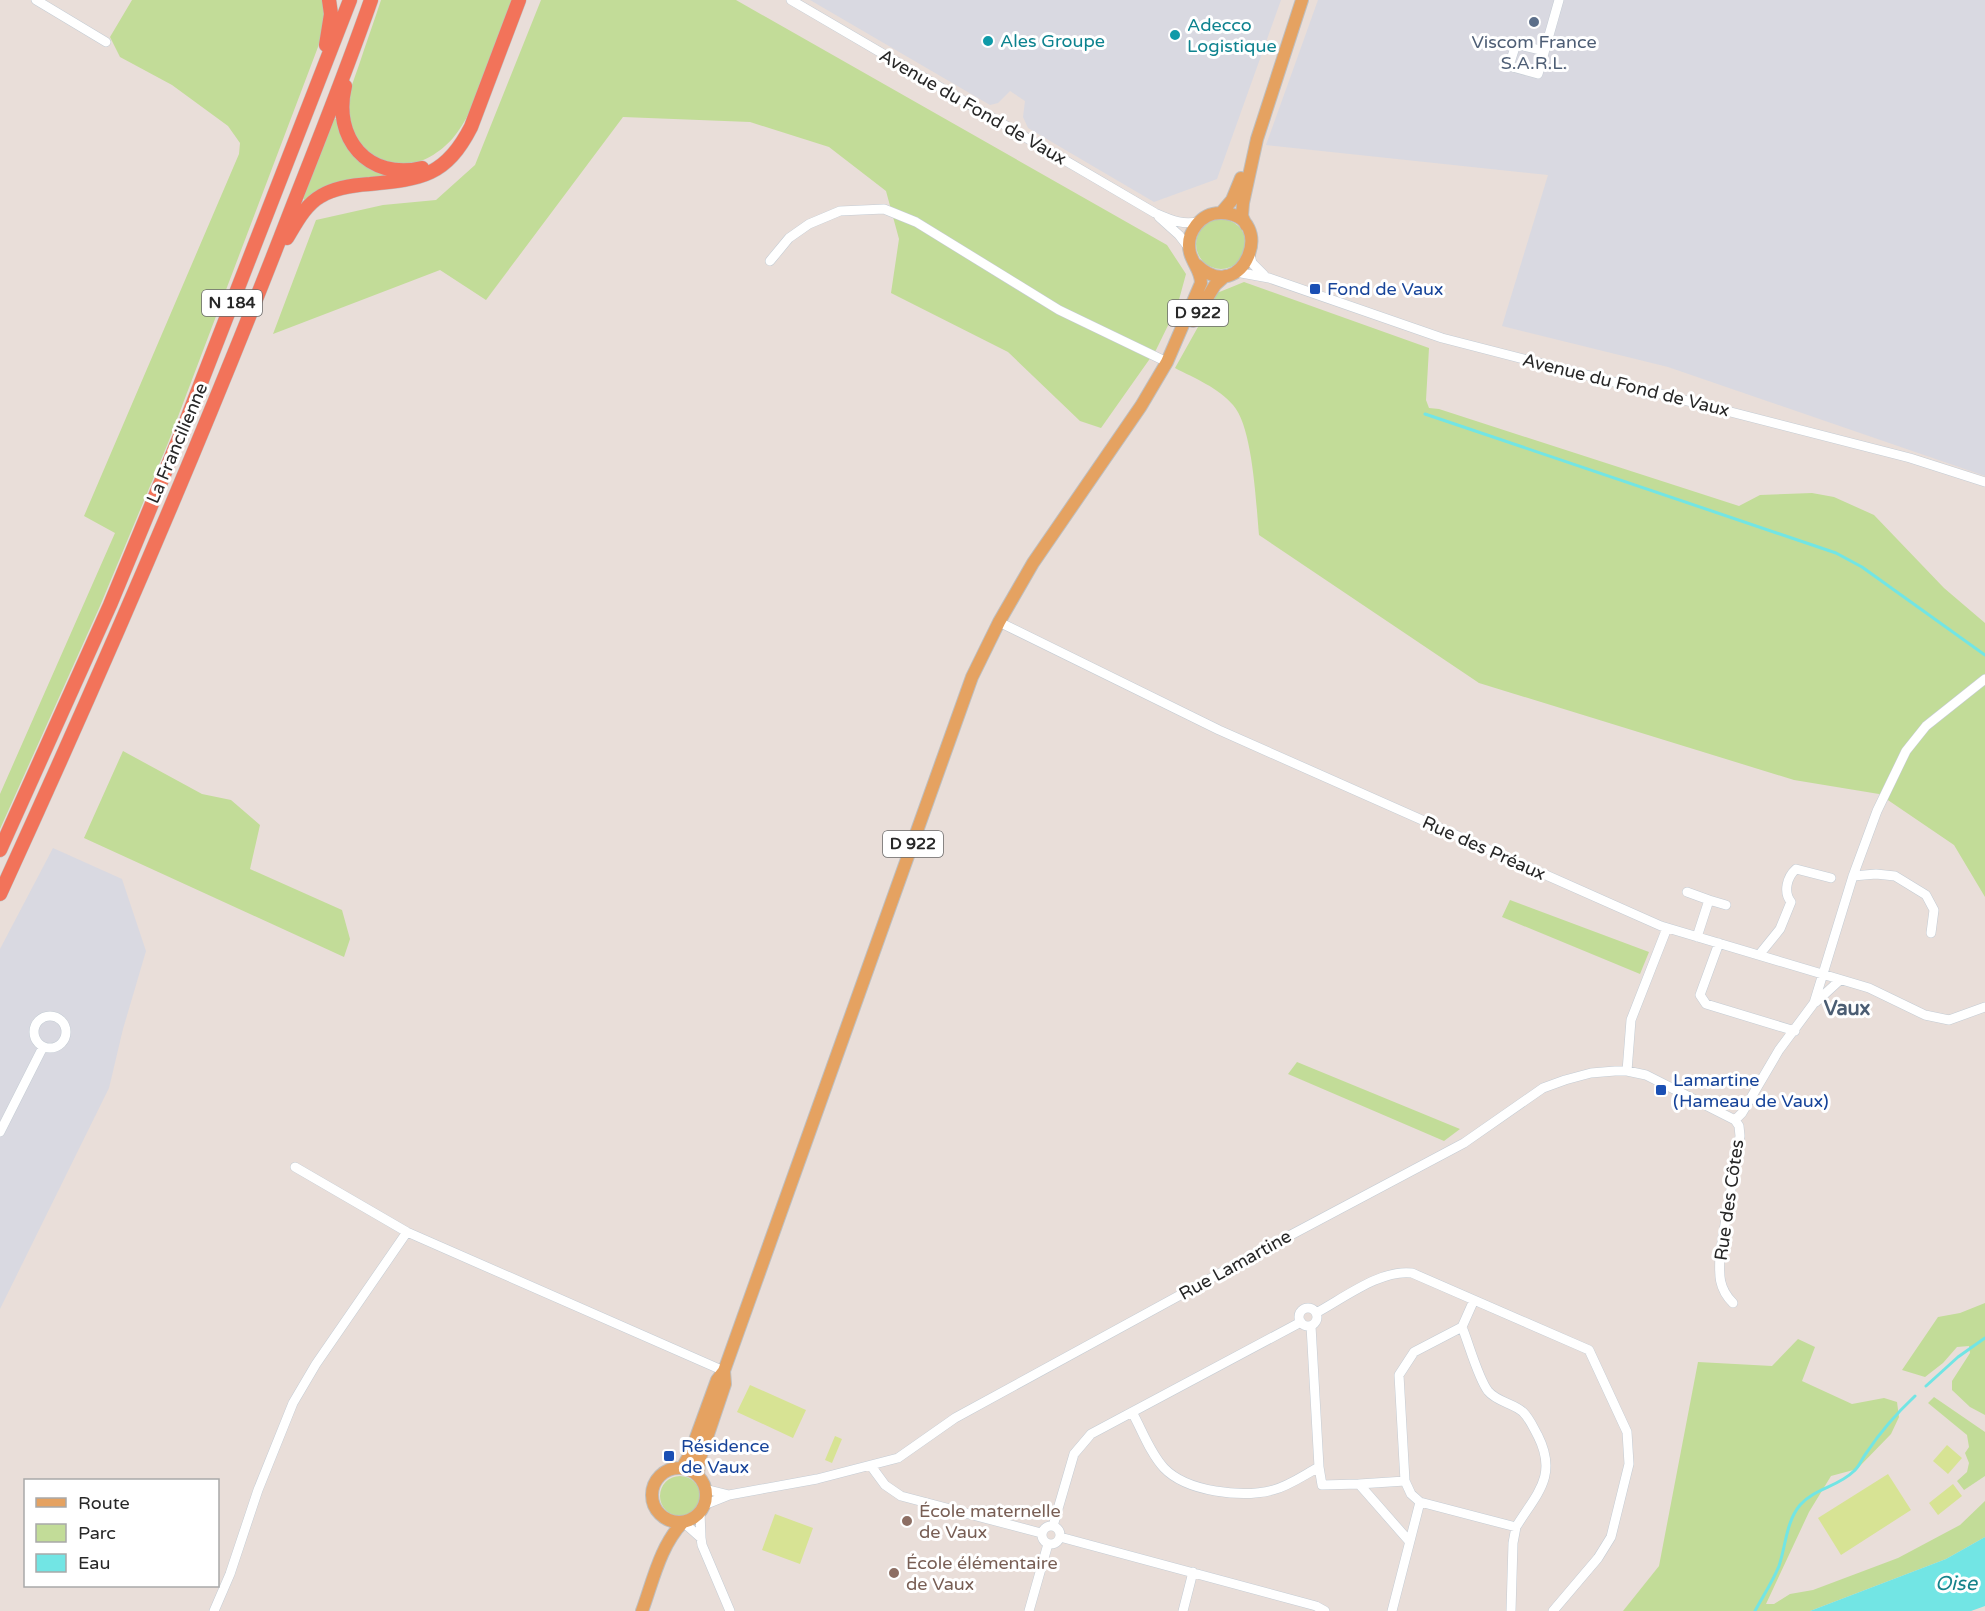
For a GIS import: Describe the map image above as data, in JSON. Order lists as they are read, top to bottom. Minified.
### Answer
{"streets":{"highway":["N 184","La Francilienne"],"main road":["D 922"],"street":["Avenue du Fond de Vaux","Rue des Préaux","Rue des Côtes","Rue Lamartine"]},"crossings":[["Avenue du Fond de Vaux","D 922"],["D 922","Rue des Préaux"],["D 922","Rue Lamartine"],["Rue des Préaux","Rue des Côtes"],["Rue des Côtes","Rue Lamartine"]],"districts":["Vaux"],"water":["Oise"],"places":{"other":["Viscom France S.A.R.L.","Adecco Logistique","Ales Groupe","École maternelle de Vaux","École élémentaire de Vaux"],"transit":["Fond de Vaux","Lamartine (Hameau de Vaux)","Résidence de Vaux"]},"legend":["Route","Parc","Eau"]}
